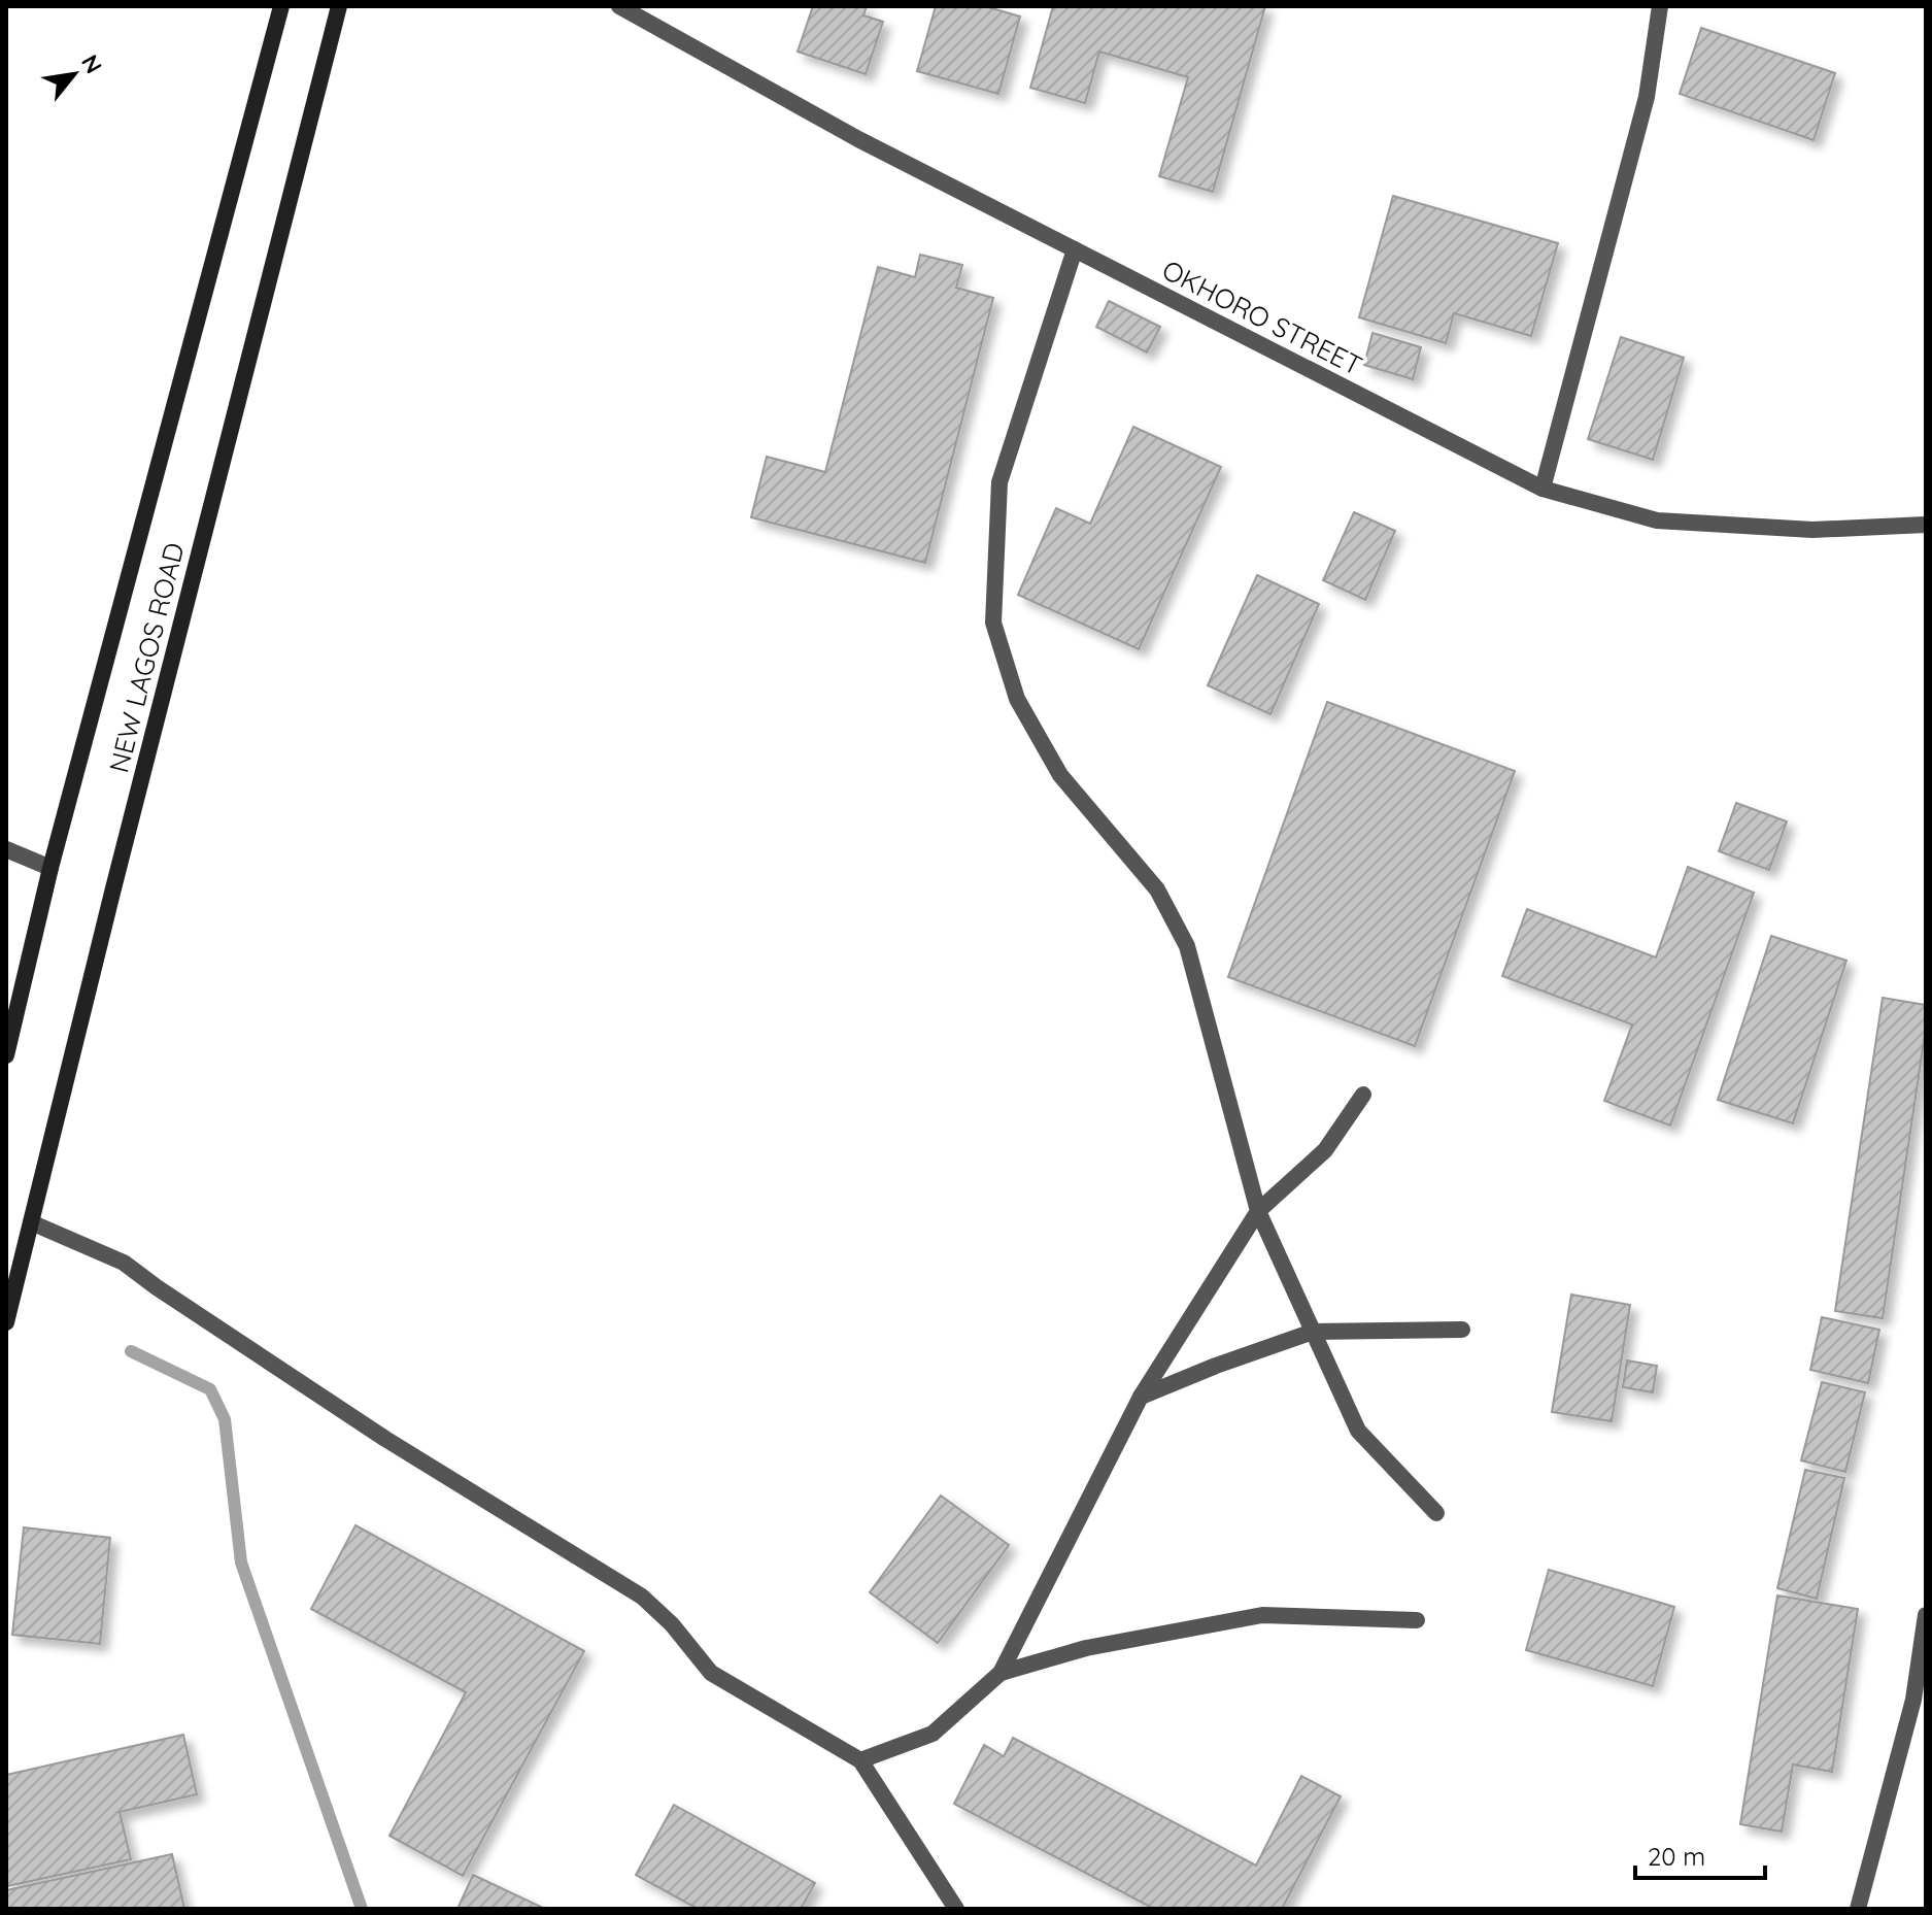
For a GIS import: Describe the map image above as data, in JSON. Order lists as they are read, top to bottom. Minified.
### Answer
{"streets":{"main road":["NEW LAGOS ROAD"],"street":["OKHORO STREET"]},"scale_bar":"20 m","north":"top right"}
